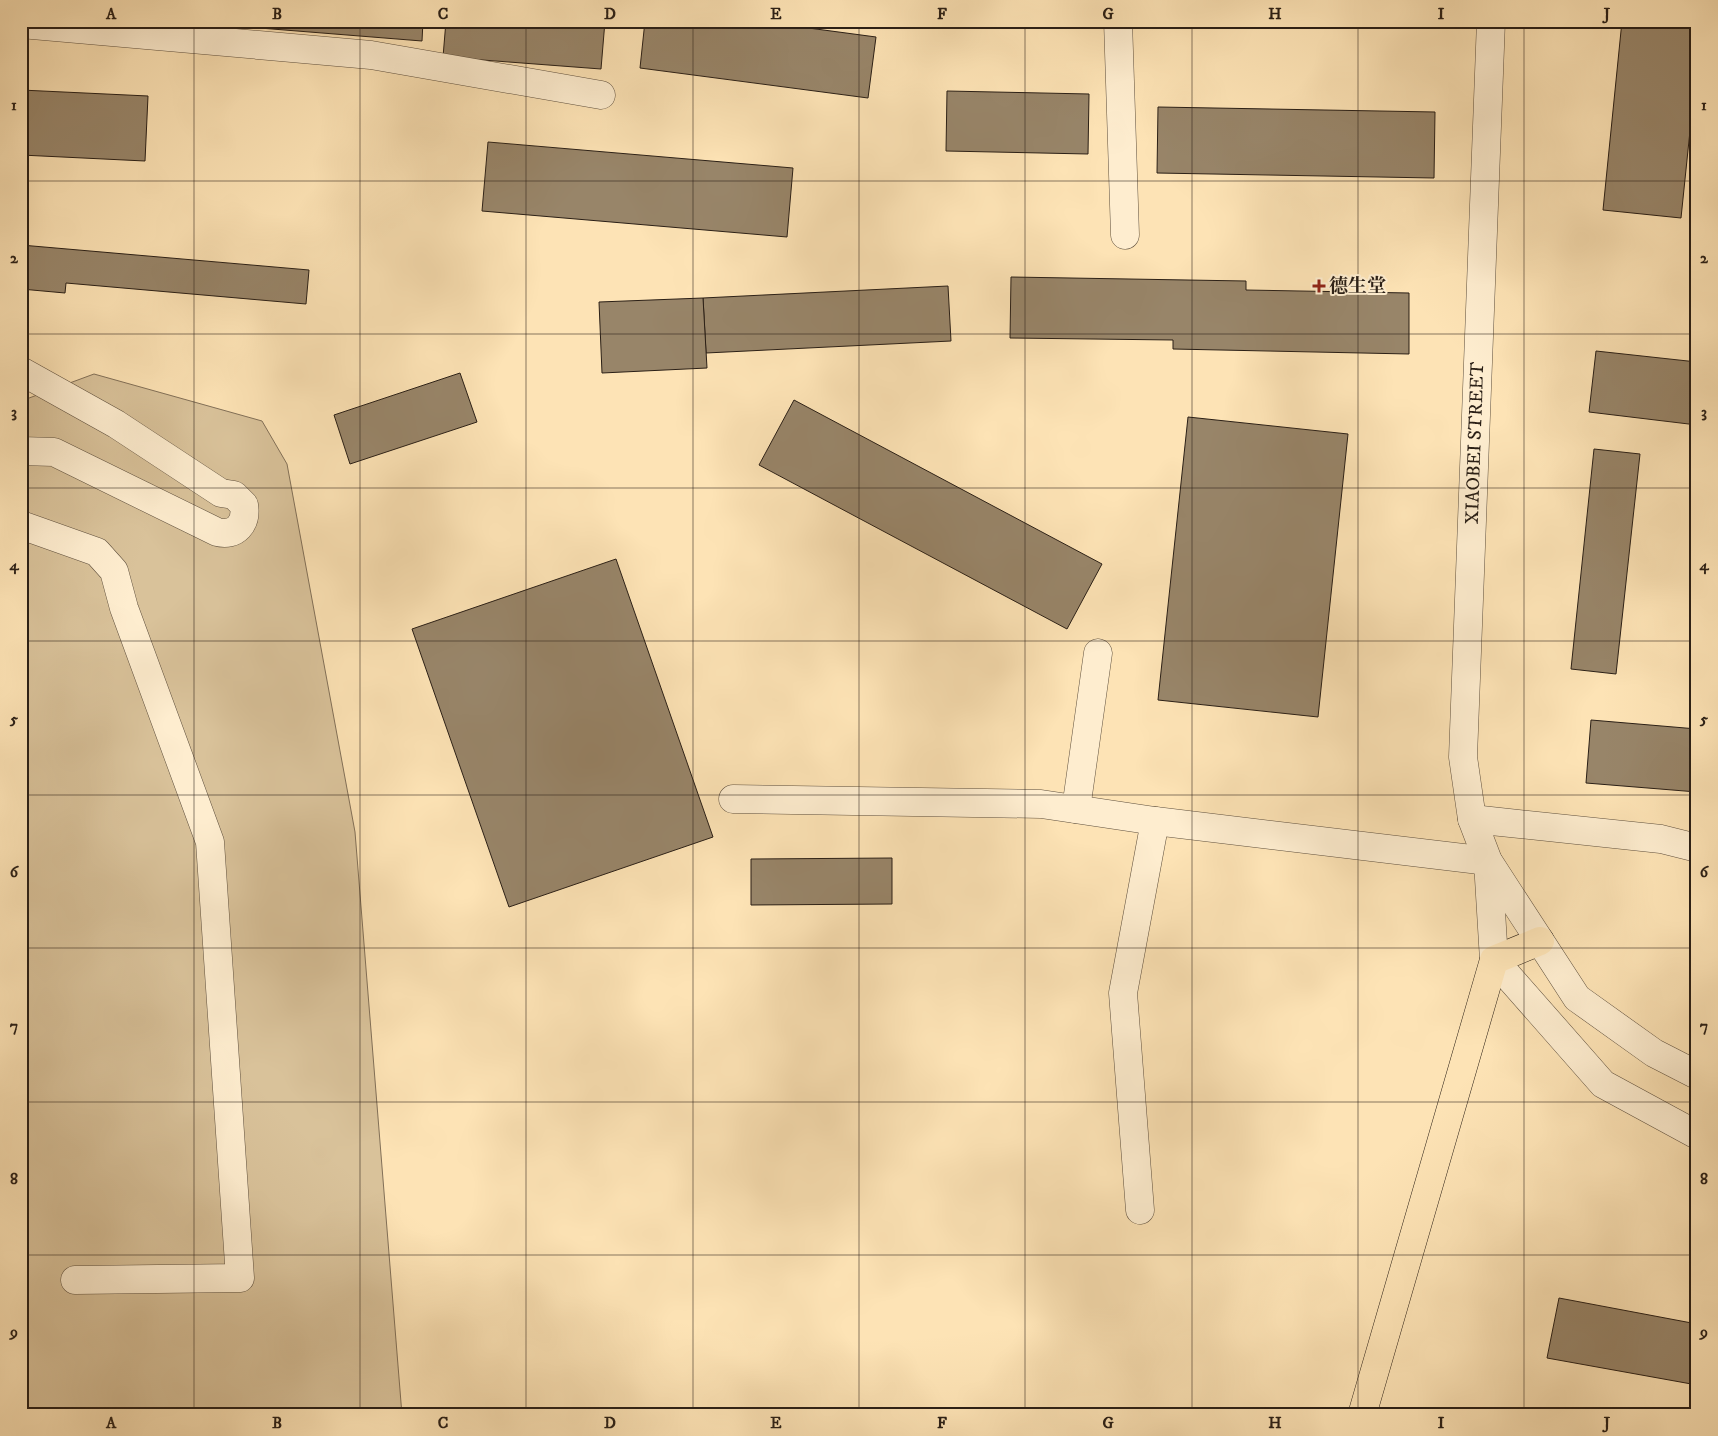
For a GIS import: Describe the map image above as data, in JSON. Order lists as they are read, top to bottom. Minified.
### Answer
{"streets":{"street":["XIAOBEI STREET"]},"places":{"health":["德生堂"]},"grid":{"columns":["A","B","C","D","E","F","G","H","I","J"],"rows":["1","2","3","4","5","6","7","8","9"]}}
